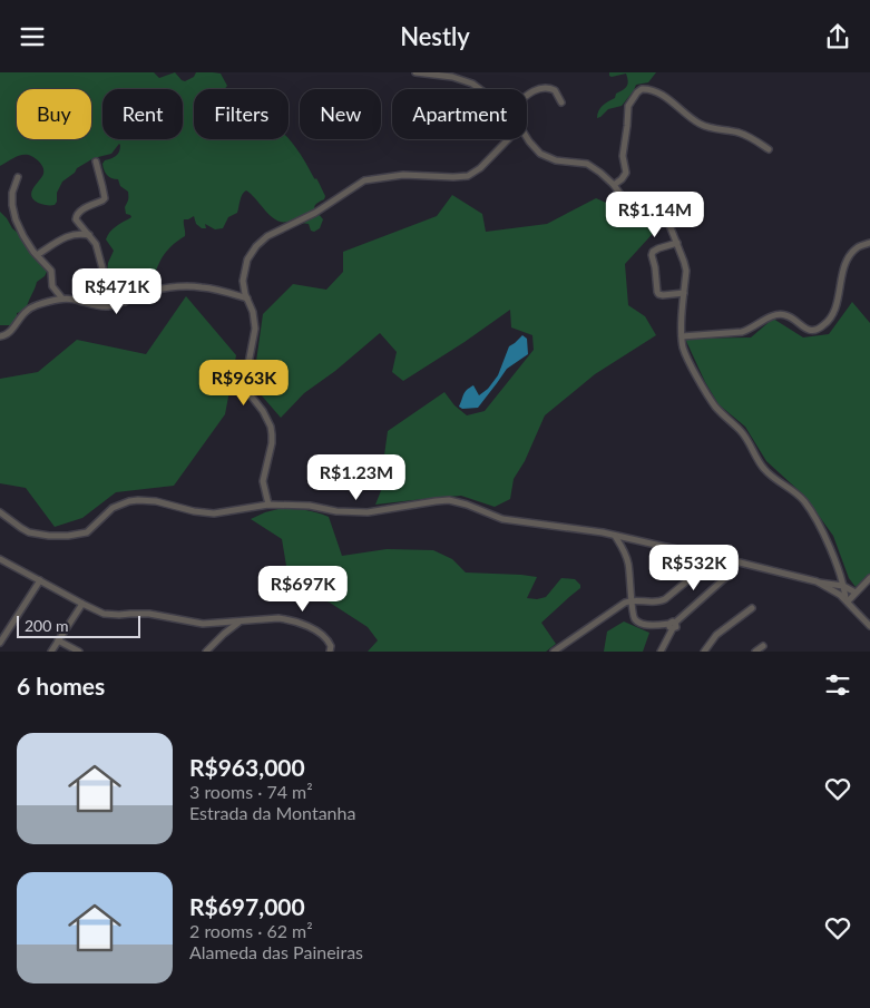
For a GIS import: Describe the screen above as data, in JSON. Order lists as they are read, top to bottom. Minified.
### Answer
{"scale_bar":"200 m","page":{"header":"Nestly","chip":["Buy","Rent","Filters","New","Apartment"],"price":["R$1.14M","R$471K","R$963K","R$1.23M","R$532K","R$697K"],"scale":"200 m","heading":"6 homes","list":[{"name":"R$963,000","note":"3 rooms · 74 m² · Estrada da Montanha"},{"name":"R$697,000","note":"2 rooms · 62 m² · Alameda das Paineiras"}]}}
